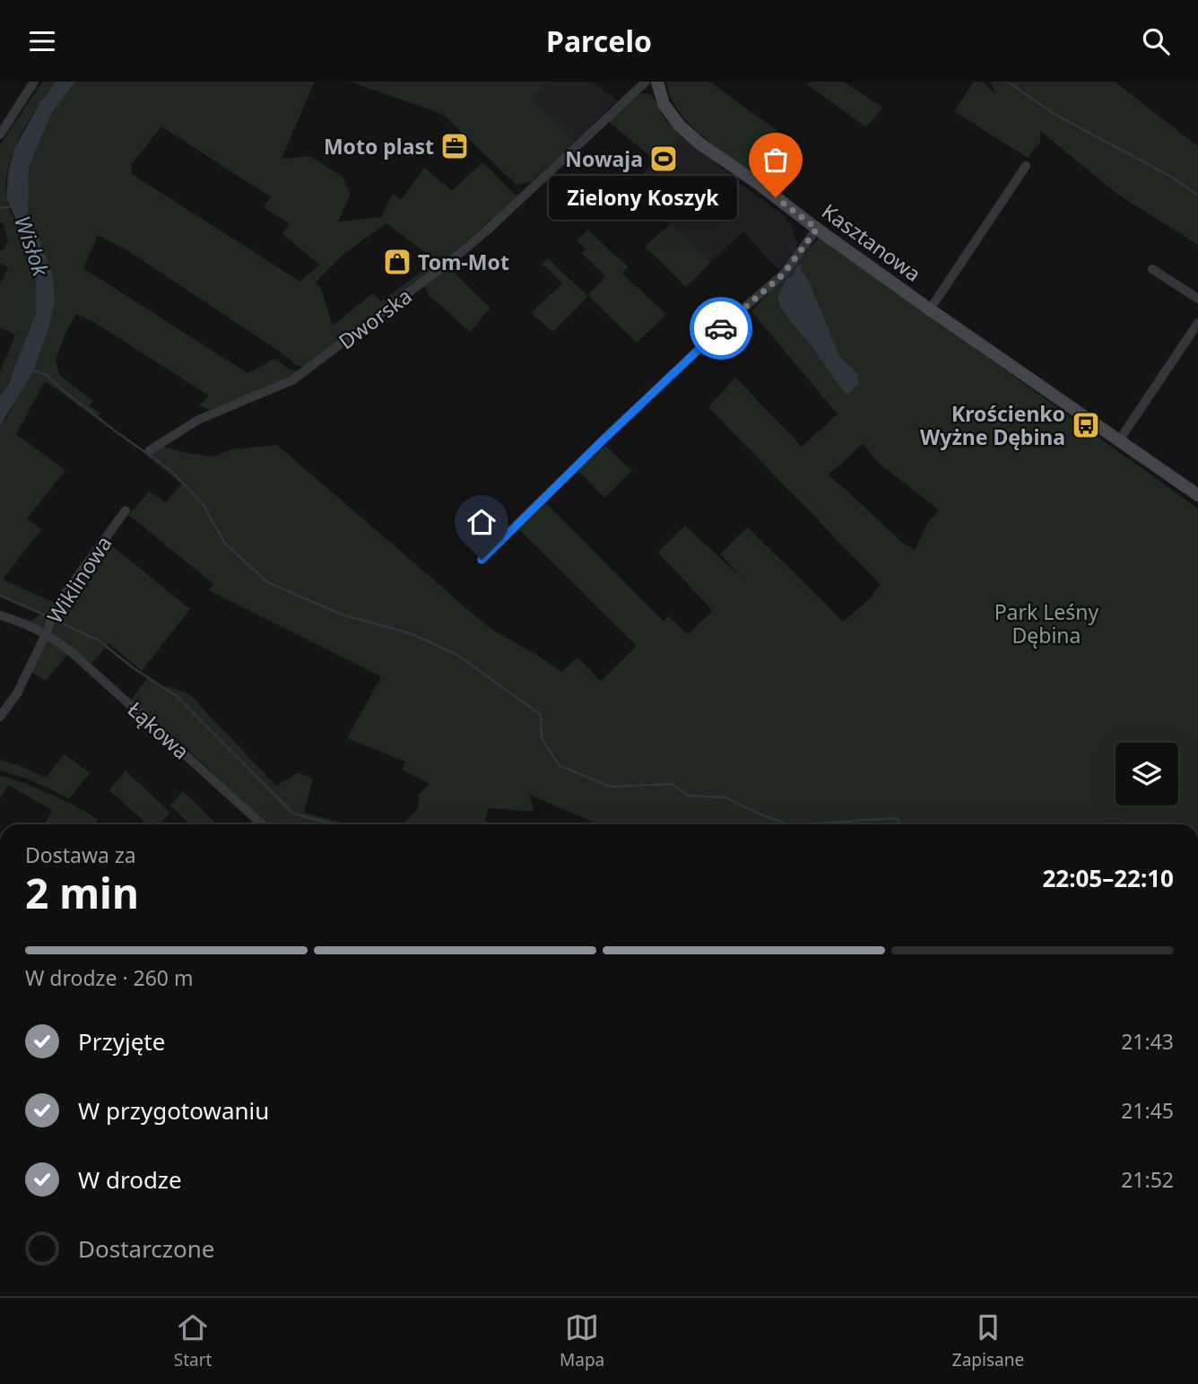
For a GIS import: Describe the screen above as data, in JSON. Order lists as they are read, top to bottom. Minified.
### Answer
{"streets":{"street":["Kasztanowa","Dworska","Wiklinowa","Łąkowa"]},"crossings":[["Wiklinowa","Łąkowa"]],"water":["Wisłok"],"parks":["Park Leśny Dębina"],"places":{"office":["Moto plast"],"sports":["Nowaja"],"other":["Zielony Koszyk"],"shop":["Tom-Mot"],"bus stop":["Krościenko Wyżne Dębina"]},"page":{"header":"Parcelo","bubble":"Zielony Koszyk","heading":["2 min","Dostawa za","22:05–22:10"],"bar":"W drodze · 260 m","list":[["Przyjęte","21:43"],["W przygotowaniu","21:45"],["W drodze","21:52"],"Dostarczone"],"tabs":["Start","Mapa","Zapisane"]}}
